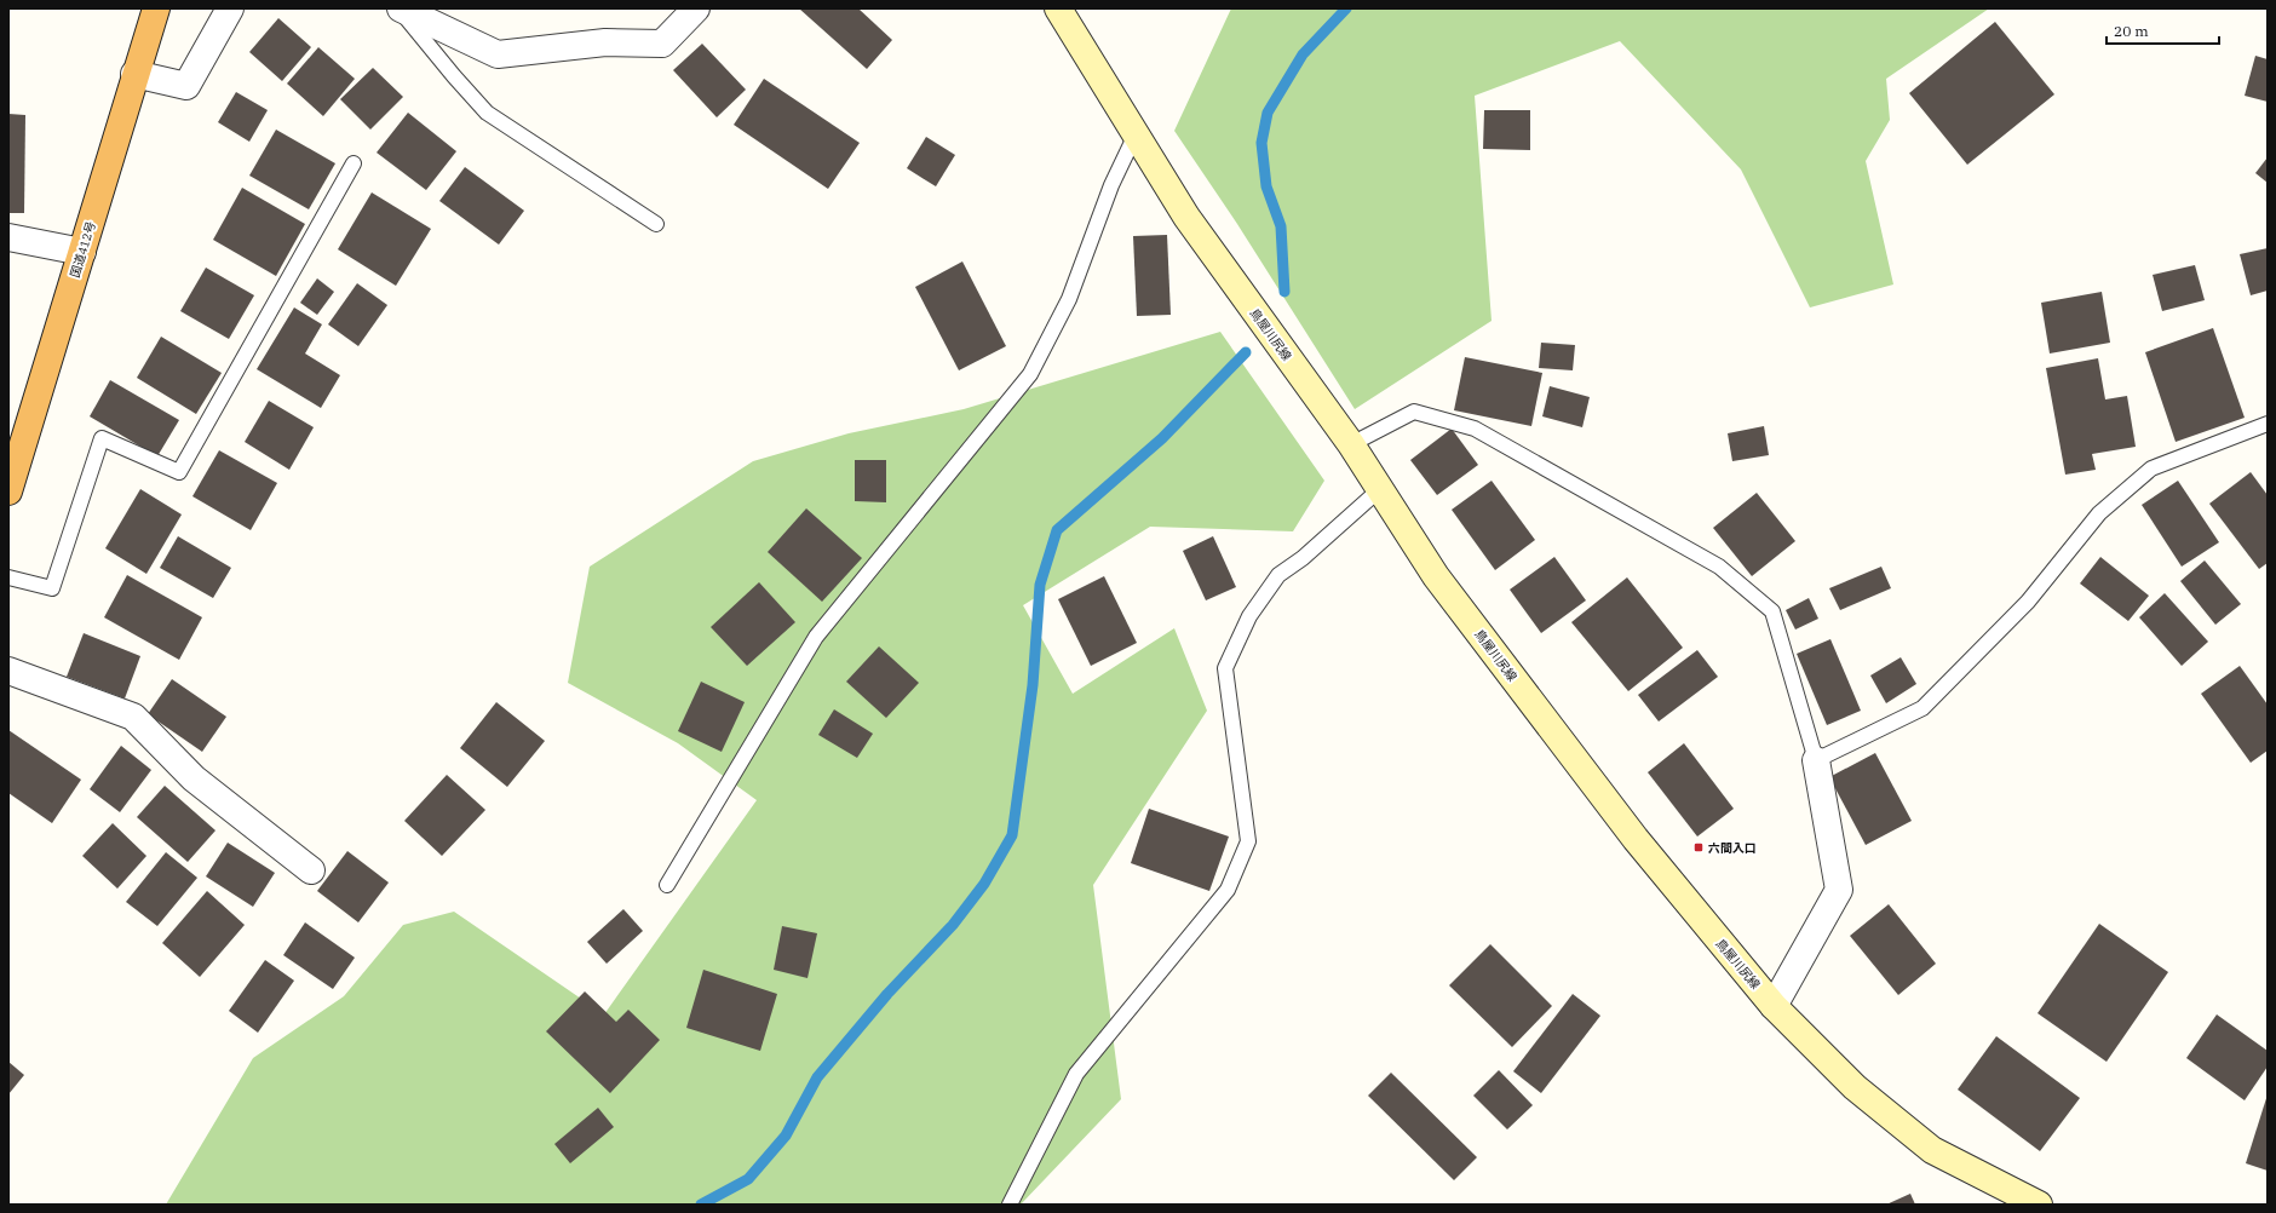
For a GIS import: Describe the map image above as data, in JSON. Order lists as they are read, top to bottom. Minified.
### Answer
{"streets":{"highway":["国道412号"],"main road":["鳥屋川尻線"]},"places":{"transit":["六間入口"]},"scale_bar":"20 m"}
